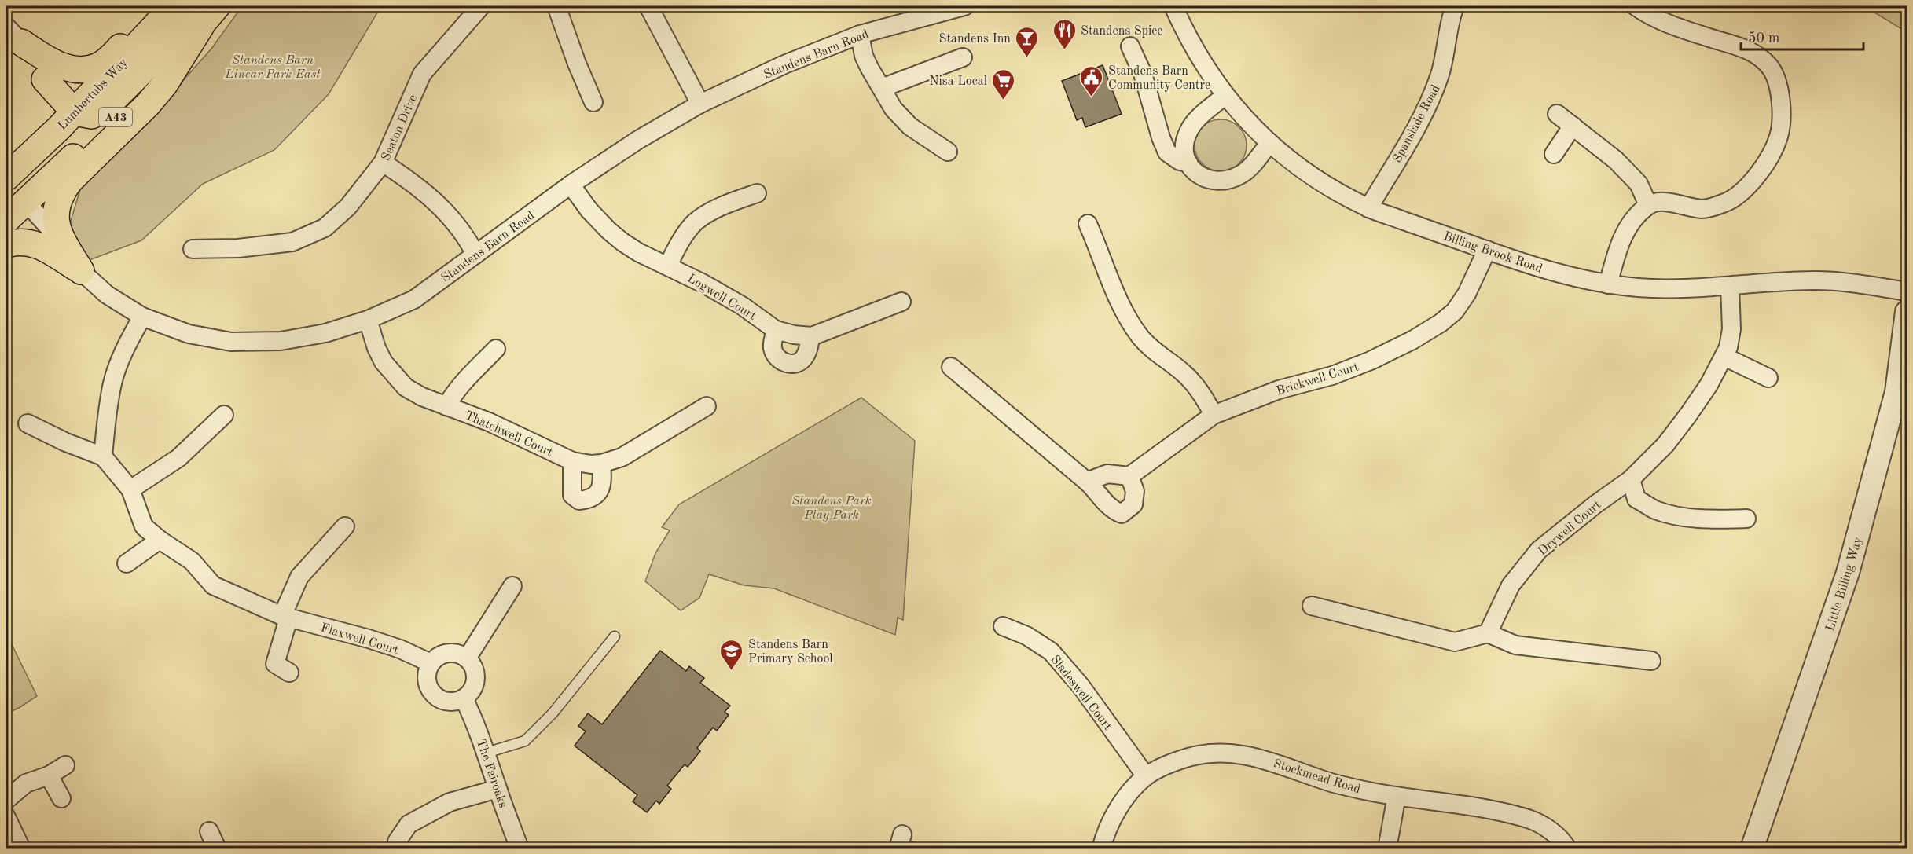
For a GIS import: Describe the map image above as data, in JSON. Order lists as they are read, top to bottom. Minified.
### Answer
{"streets":{"highway":["Lumbertubs Way","A43"],"street":["Standens Barn Road","Spanslade Road","Seaton Drive","Billing Brook Road","Logwell Court","Brickwell Court","Thatchwell Court","Drywell Court","Little Billing Way","Flaxwell Court","Sladeswell Court","The Fairoaks","Stockmead Road"]},"crossings":[["Standens Barn Road","A43"],["Standens Barn Road","Logwell Court"],["Standens Barn Road","Thatchwell Court"],["Spanslade Road","Billing Brook Road"],["Billing Brook Road","Brickwell Court"],["Billing Brook Road","Drywell Court"],["Flaxwell Court","The Fairoaks"],["Sladeswell Court","Stockmead Road"]],"parks":["Standens Barn Linear Park East","Standens Park Play Park"],"places":{"restaurant":["Standens Spice"],"bar":["Standens Inn"],"public building":["Standens Barn Community Centre"],"supermarket":["Nisa Local"],"school or university":["Standens Barn Primary School"]},"scale_bar":"50 m"}
